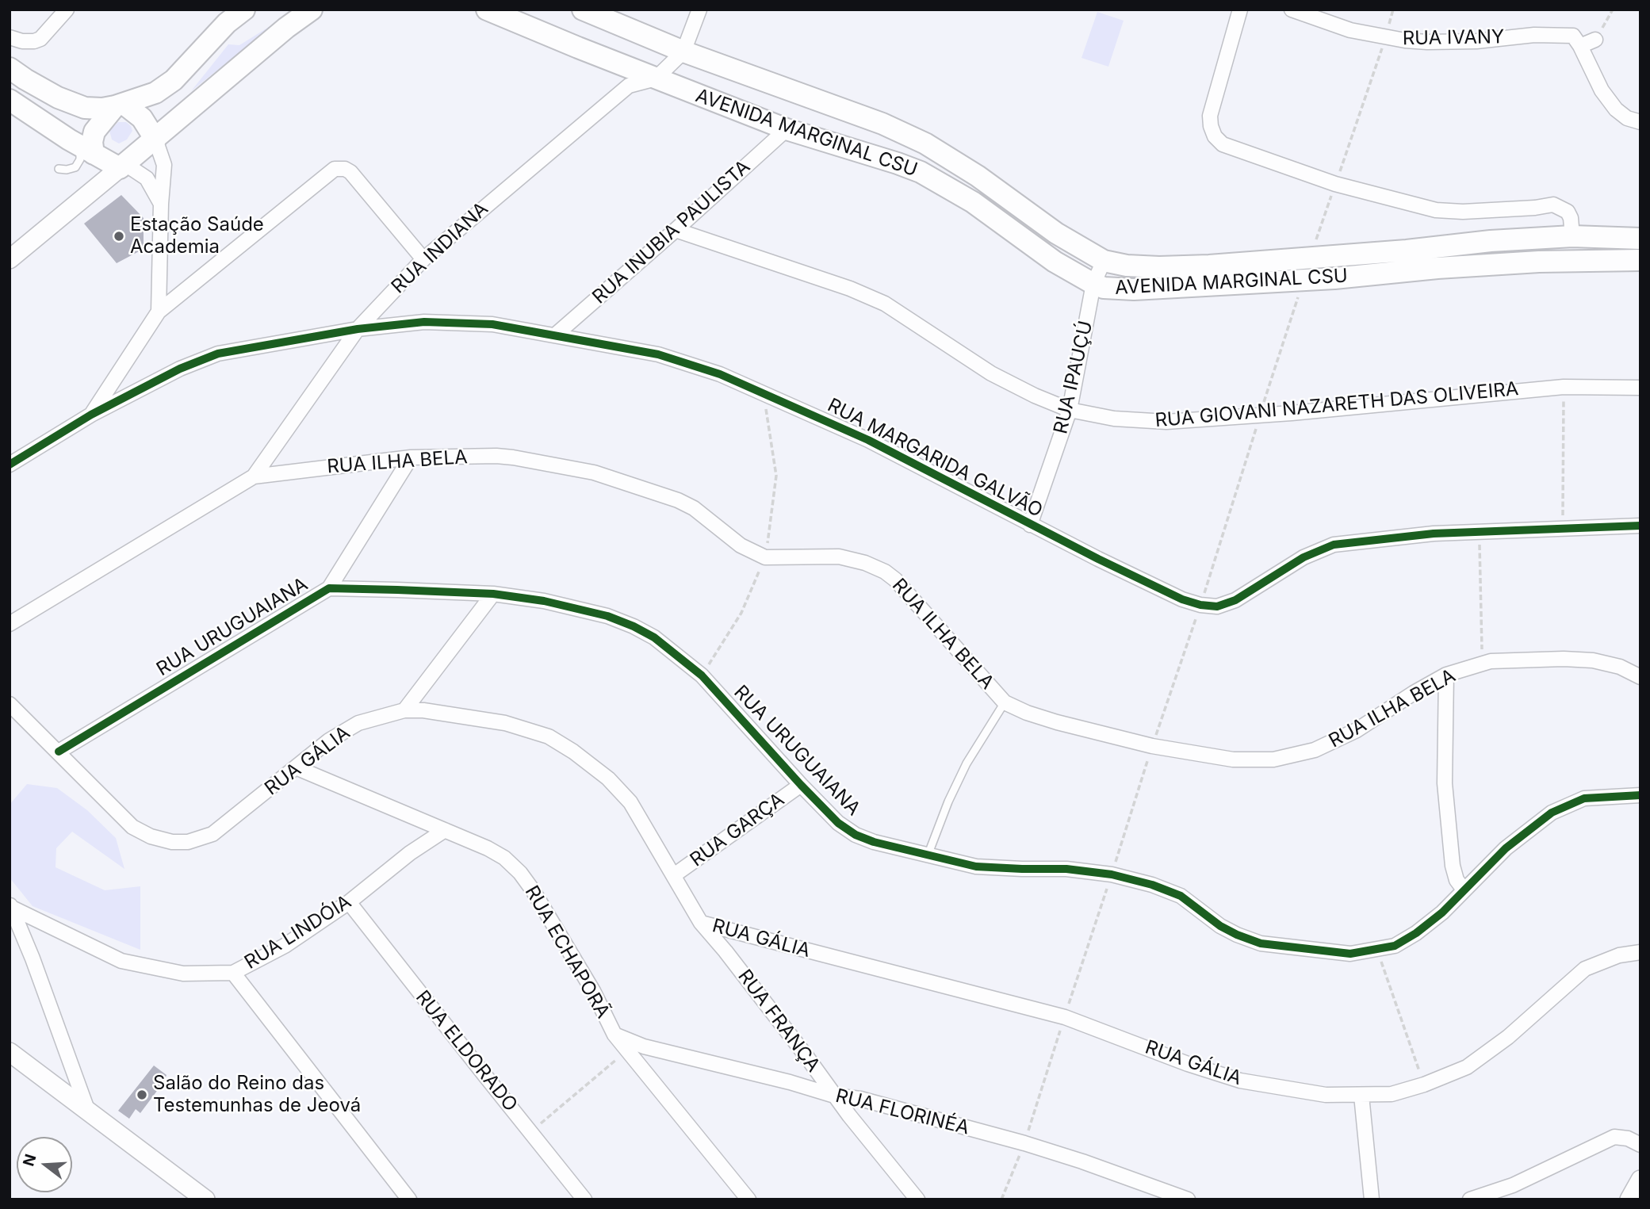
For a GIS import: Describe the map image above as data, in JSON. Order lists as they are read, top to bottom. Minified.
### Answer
{"streets":{"main road":["AVENIDA MARGINAL CSU"],"street":["RUA IVANY","RUA INUBIA PAULISTA","RUA INDIANA","RUA IPAUÇÚ","RUA GIOVANI NAZARETH DAS OLIVEIRA","RUA MARGARIDA GALVÃO","RUA ILHA BELA","RUA URUGUAIANA","RUA GÁLIA","RUA GARÇA","RUA LINDÓIA","RUA ECHAPORÃ","RUA FRANÇA","RUA ELDORADO","RUA FLORINÉA"]},"crossings":[["AVENIDA MARGINAL CSU","RUA INUBIA PAULISTA"],["AVENIDA MARGINAL CSU","RUA INDIANA"],["AVENIDA MARGINAL CSU","RUA IPAUÇÚ"],["RUA INUBIA PAULISTA","RUA GIOVANI NAZARETH DAS OLIVEIRA"],["RUA INUBIA PAULISTA","RUA MARGARIDA GALVÃO"],["RUA INDIANA","RUA MARGARIDA GALVÃO"],["RUA INDIANA","RUA ILHA BELA"],["RUA IPAUÇÚ","RUA GIOVANI NAZARETH DAS OLIVEIRA"],["RUA IPAUÇÚ","RUA MARGARIDA GALVÃO"],["RUA URUGUAIANA","RUA GÁLIA"],["RUA URUGUAIANA","RUA GARÇA"],["RUA GÁLIA","RUA GARÇA"],["RUA GÁLIA","RUA ECHAPORÃ"],["RUA GÁLIA","RUA FRANÇA"],["RUA LINDÓIA","RUA ECHAPORÃ"],["RUA LINDÓIA","RUA ELDORADO"],["RUA ECHAPORÃ","RUA FLORINÉA"],["RUA FRANÇA","RUA FLORINÉA"]],"places":["Estação Saúde Academia","Salão do Reino das Testemunhas de Jeová"],"north":"left"}
